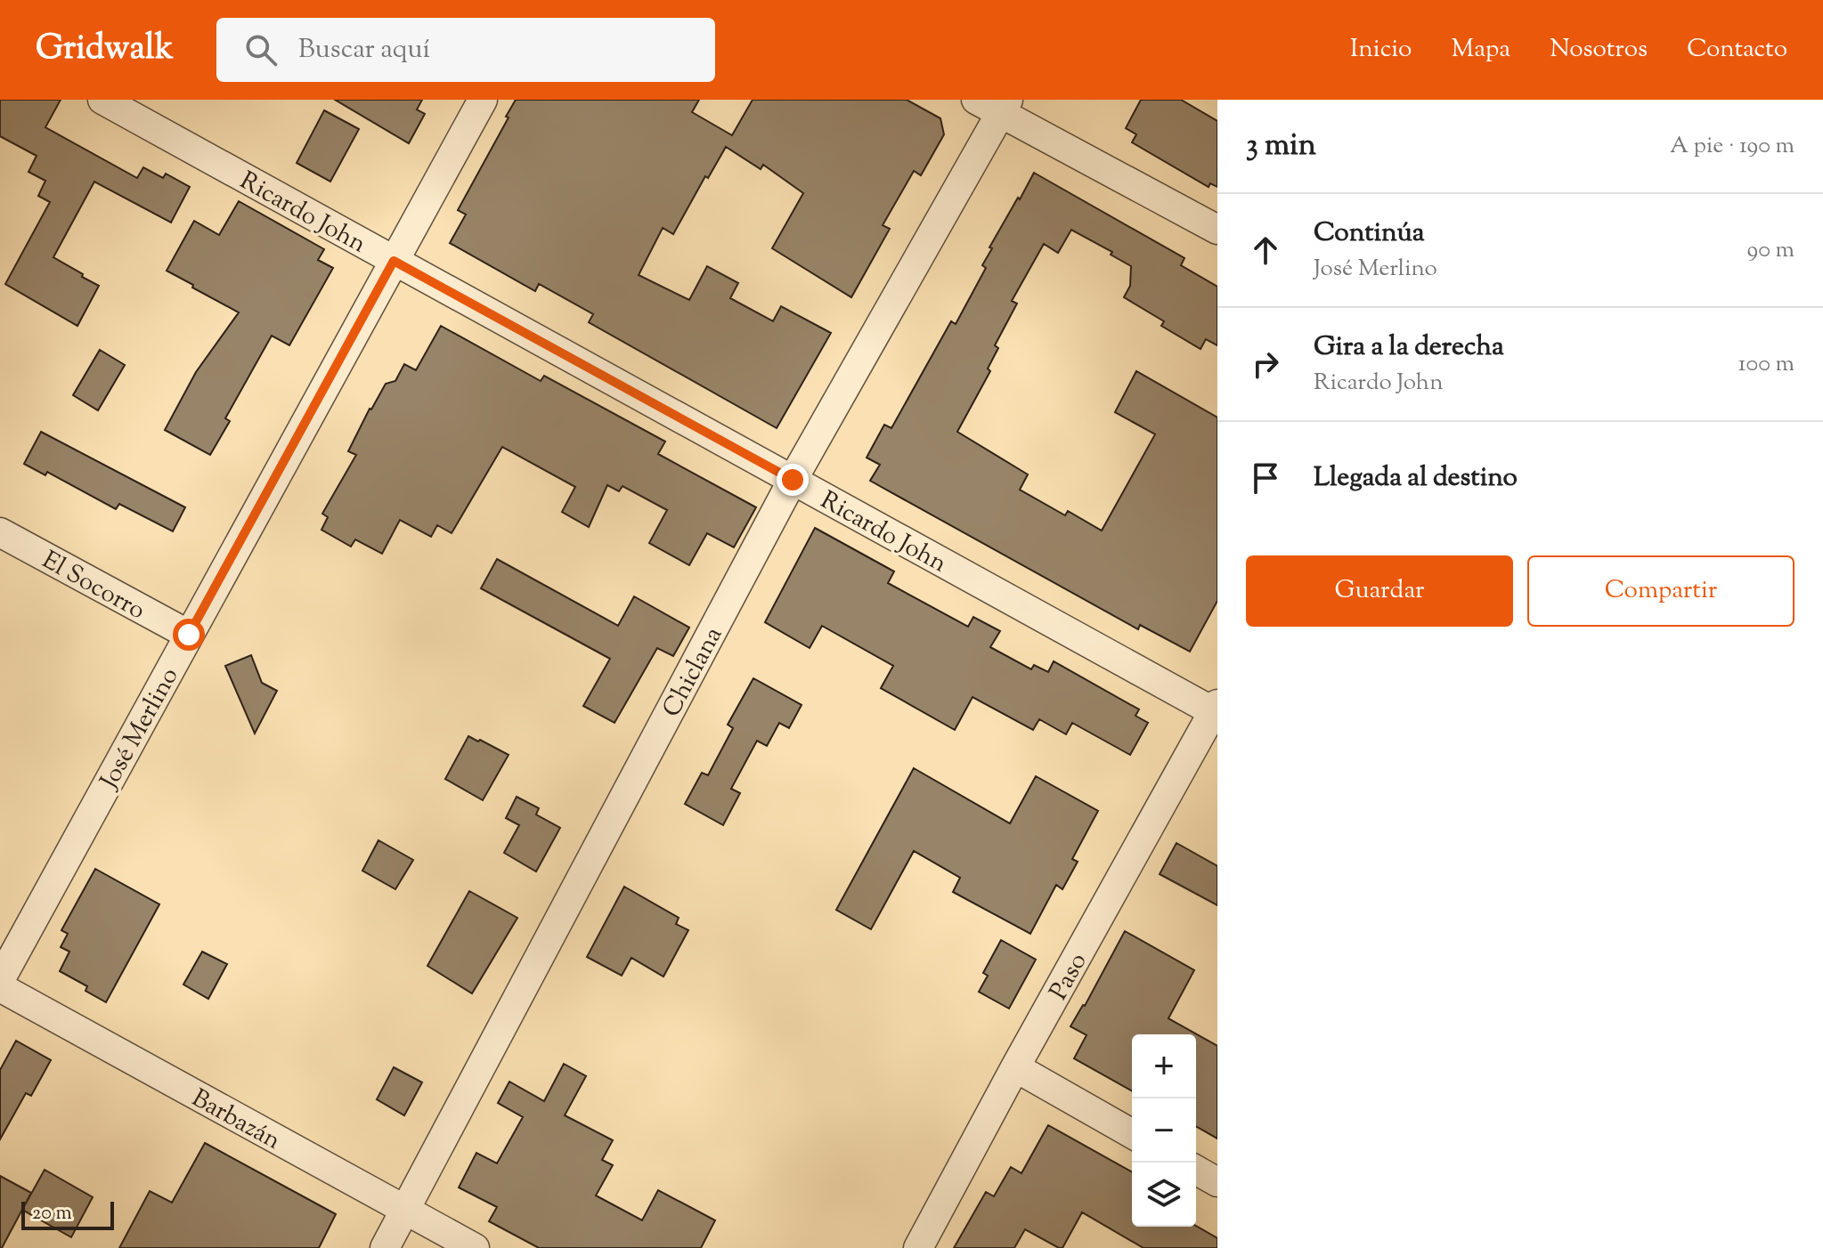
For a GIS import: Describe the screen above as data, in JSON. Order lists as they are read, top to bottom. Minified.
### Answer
{"streets":{"street":["Ricardo John","El Socorro","Chiclana","José Merlino","Paso","Barbazán"]},"crossings":[["Ricardo John","Chiclana"],["Ricardo John","José Merlino"],["Ricardo John","Paso"],["El Socorro","José Merlino"],["Chiclana","Barbazán"]],"scale_bar":"20 m","page":{"header":"Gridwalk","search":"Buscar aquí","nav":["Inicio","Mapa","Nosotros","Contacto"],"heading":["3 min","A pie · 190 m"],"list":[["Continúa","José Merlino","90 m"],["Gira a la derecha","Ricardo John","100 m"],"Llegada al destino"],"buttons":["Guardar","Compartir"],"map_buttons":["+","−"],"scale":"20 m"}}
